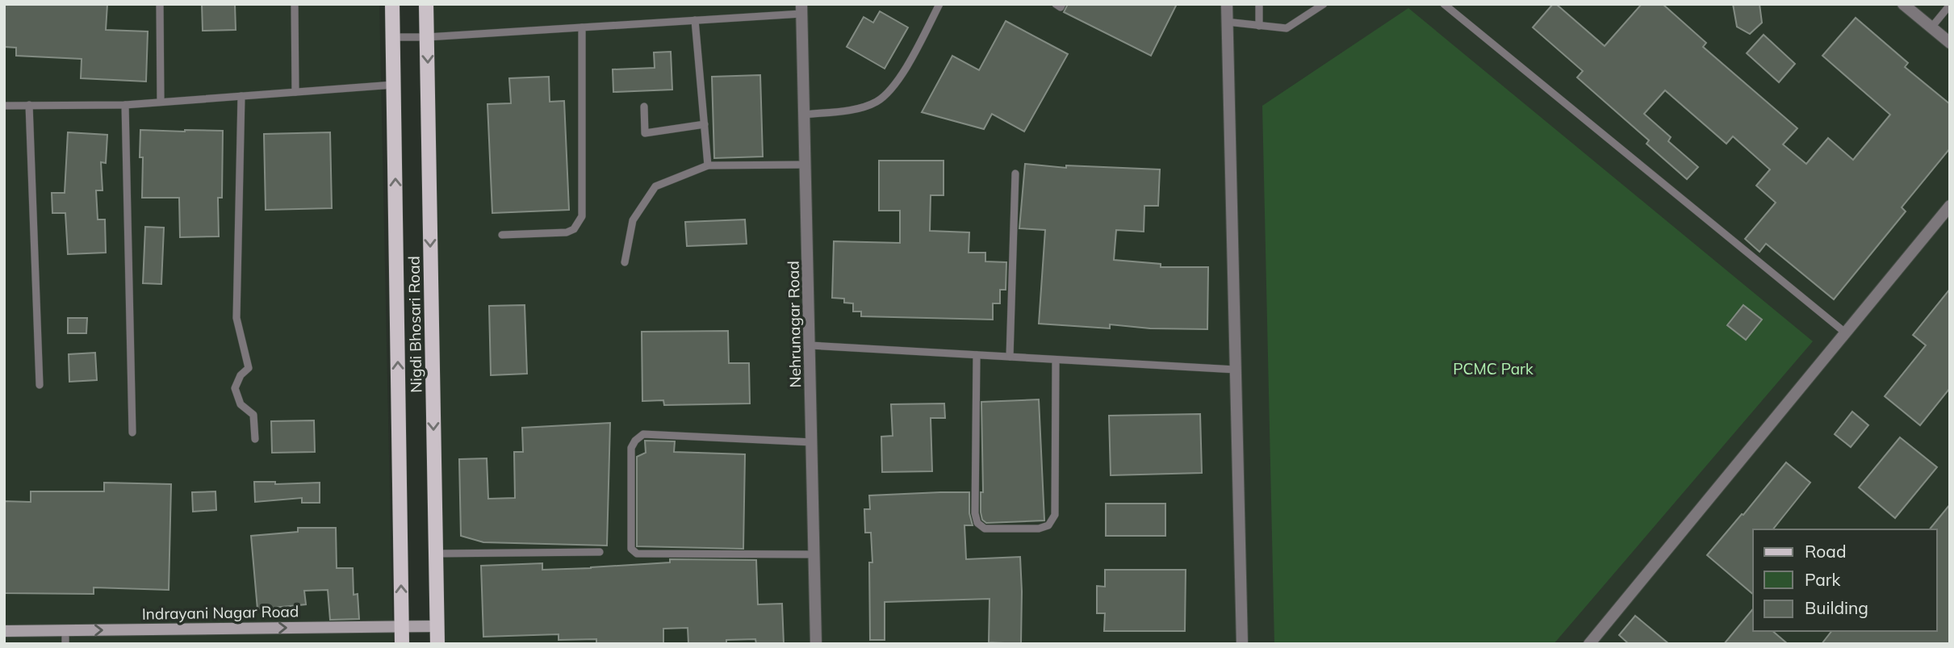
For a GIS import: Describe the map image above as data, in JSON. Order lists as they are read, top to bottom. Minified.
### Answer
{"streets":{"main road":["Nigdi Bhosari Road","Indrayani Nagar Road"],"street":["Nehrunagar Road"]},"crossings":[["Nigdi Bhosari Road","Indrayani Nagar Road"]],"one_way":["Indrayani Nagar Road"],"parks":["PCMC Park"],"legend":["Road","Park","Building"]}
